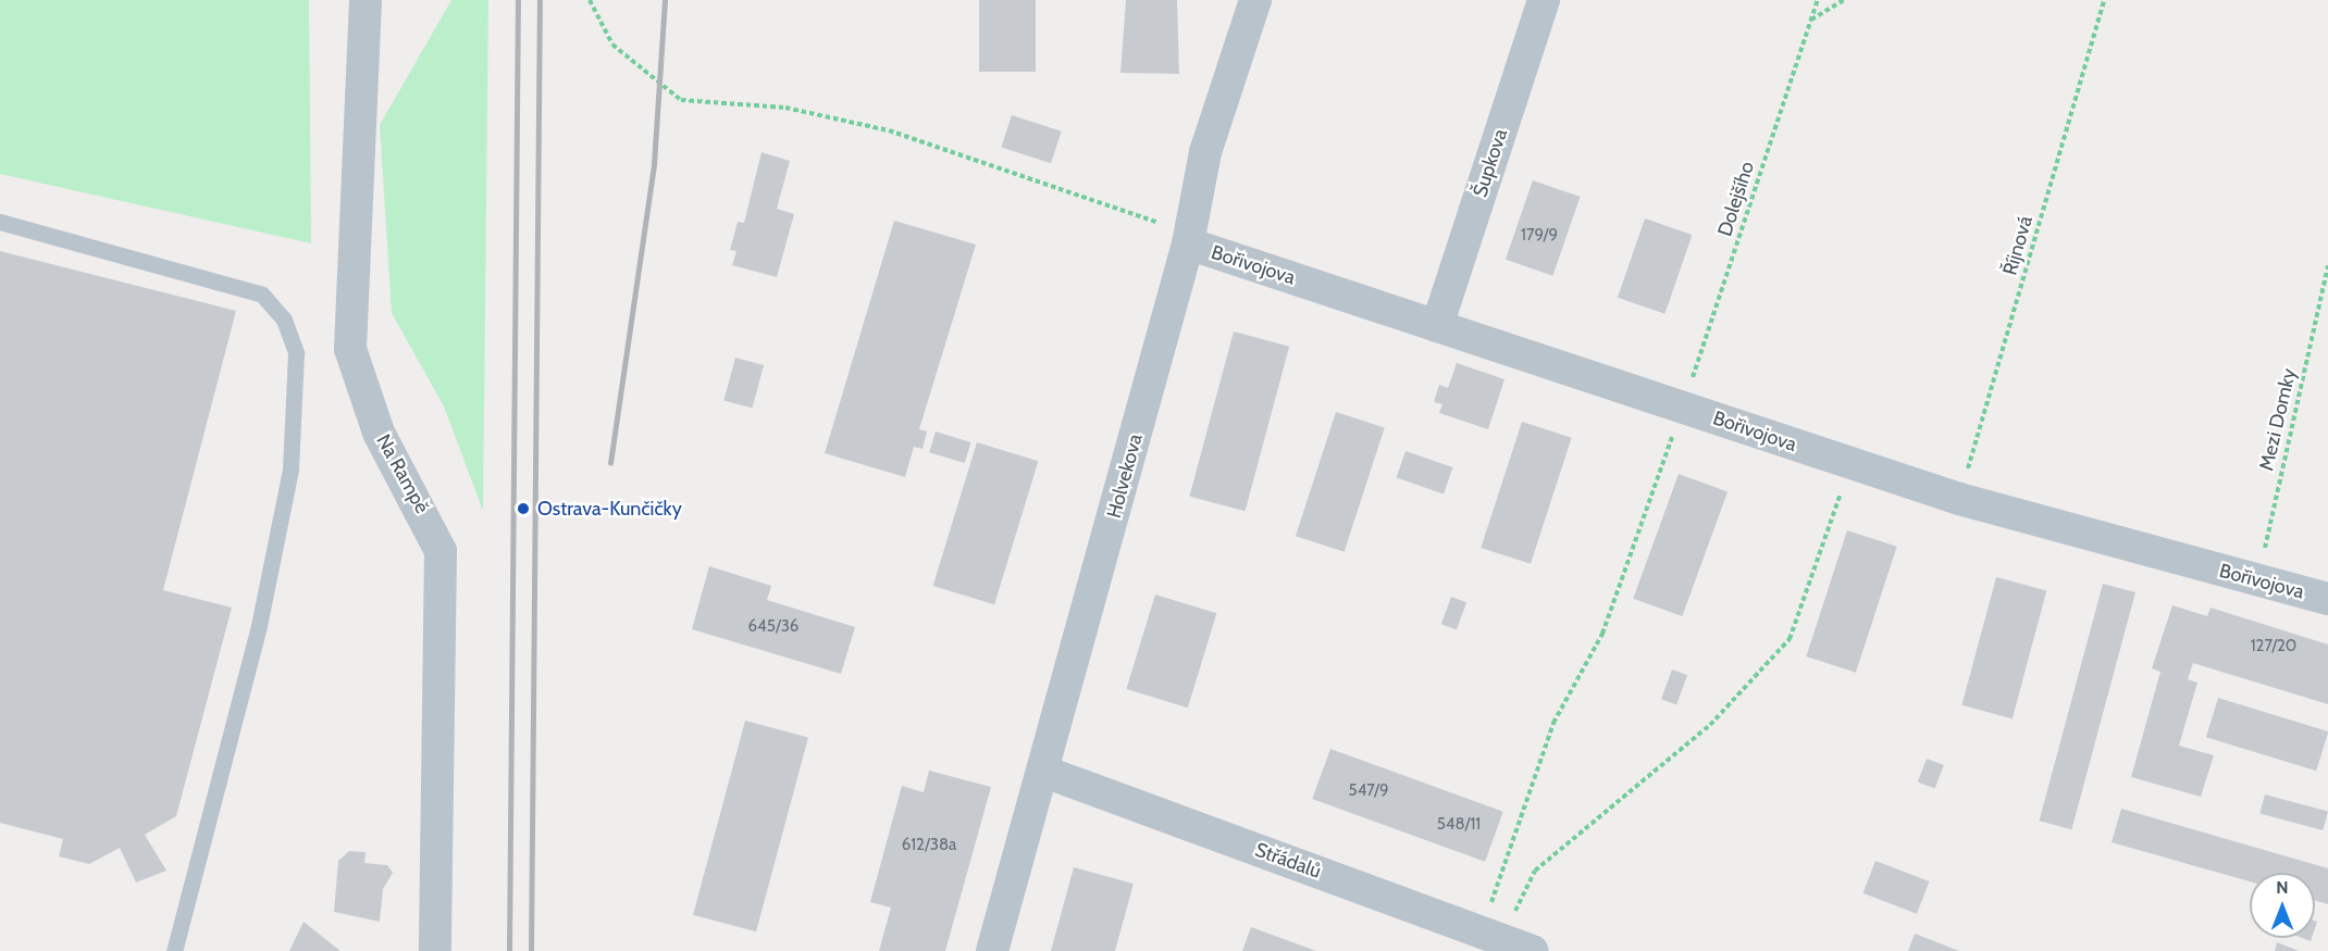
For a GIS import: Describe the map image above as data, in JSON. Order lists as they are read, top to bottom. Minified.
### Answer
{"streets":{"street":["Šupkova","Bořivojova","Na Rampě","Holvekova","Střádalů"],"path":["Dolejšího","Říjnová","Mezi Domky"]},"crossings":[["Šupkova","Bořivojova"],["Dolejšího","Bořivojova"],["Dolejšího","Střádalů"],["Říjnová","Bořivojova"],["Bořivojova","Mezi Domky"],["Bořivojova","Holvekova"],["Holvekova","Střádalů"]],"places":["Ostrava-Kunčičky"],"house_numbers":["179/9","645/36","127/20","547/9","548/11","612/38a"],"north":"top"}
